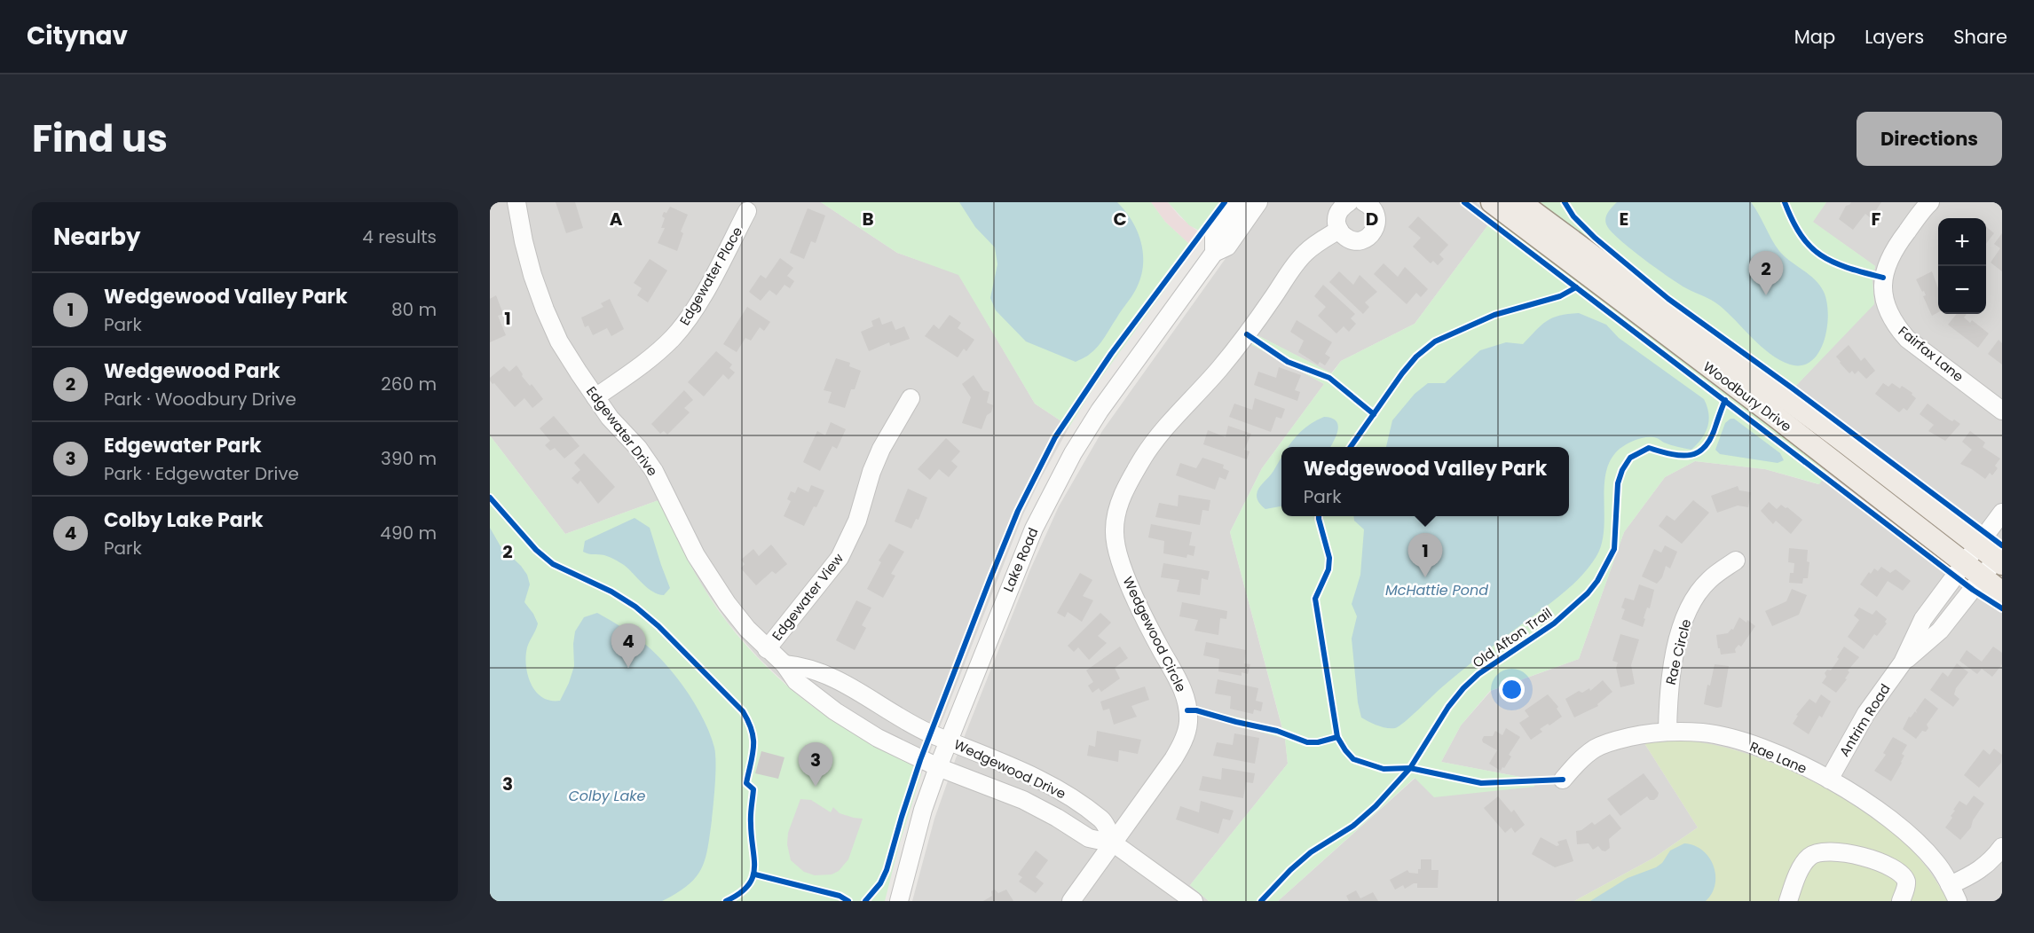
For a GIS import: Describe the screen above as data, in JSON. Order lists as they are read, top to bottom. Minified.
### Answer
{"streets":{"main road":["Woodbury Drive"],"street":["Edgewater Place","Fairfax Lane","Edgewater Drive","Lake Road","Edgewater View","Wedgewood Circle","Rae Circle","Antrim Road","Rae Lane","Wedgewood Drive"],"cycle path":["Old Afton Trail"]},"crossings":[["Edgewater Place","Edgewater Drive"],["Woodbury Drive","Antrim Road"],["Edgewater Drive","Lake Road"],["Edgewater Drive","Edgewater View"],["Edgewater Drive","Wedgewood Drive"],["Lake Road","Wedgewood Drive"],["Wedgewood Circle","Wedgewood Drive"],["Rae Circle","Rae Lane"],["Antrim Road","Rae Lane"]],"water":["McHattie Pond","Colby Lake"],"page":{"header":"Citynav","nav":["Map","Layers","Share"],"title":"Find us","buttons":"Directions","heading":["Nearby","4 results"],"map_buttons":["+","−"],"pins":["2","1","4","3"],"list":[{"mark":"1","name":"Wedgewood Valley Park","note":"Park","value":"80 m"},{"mark":"2","name":"Wedgewood Park","note":"Park · Woodbury Drive","value":"260 m"},{"mark":"3","name":"Edgewater Park","note":"Park · Edgewater Drive","value":"390 m"},{"mark":"4","name":"Colby Lake Park","note":"Park","value":"490 m"}],"popup":["Wedgewood Valley Park","Park"]},"grid":{"columns":["A","B","C","D","E","F"],"rows":["1","2","3"]}}
